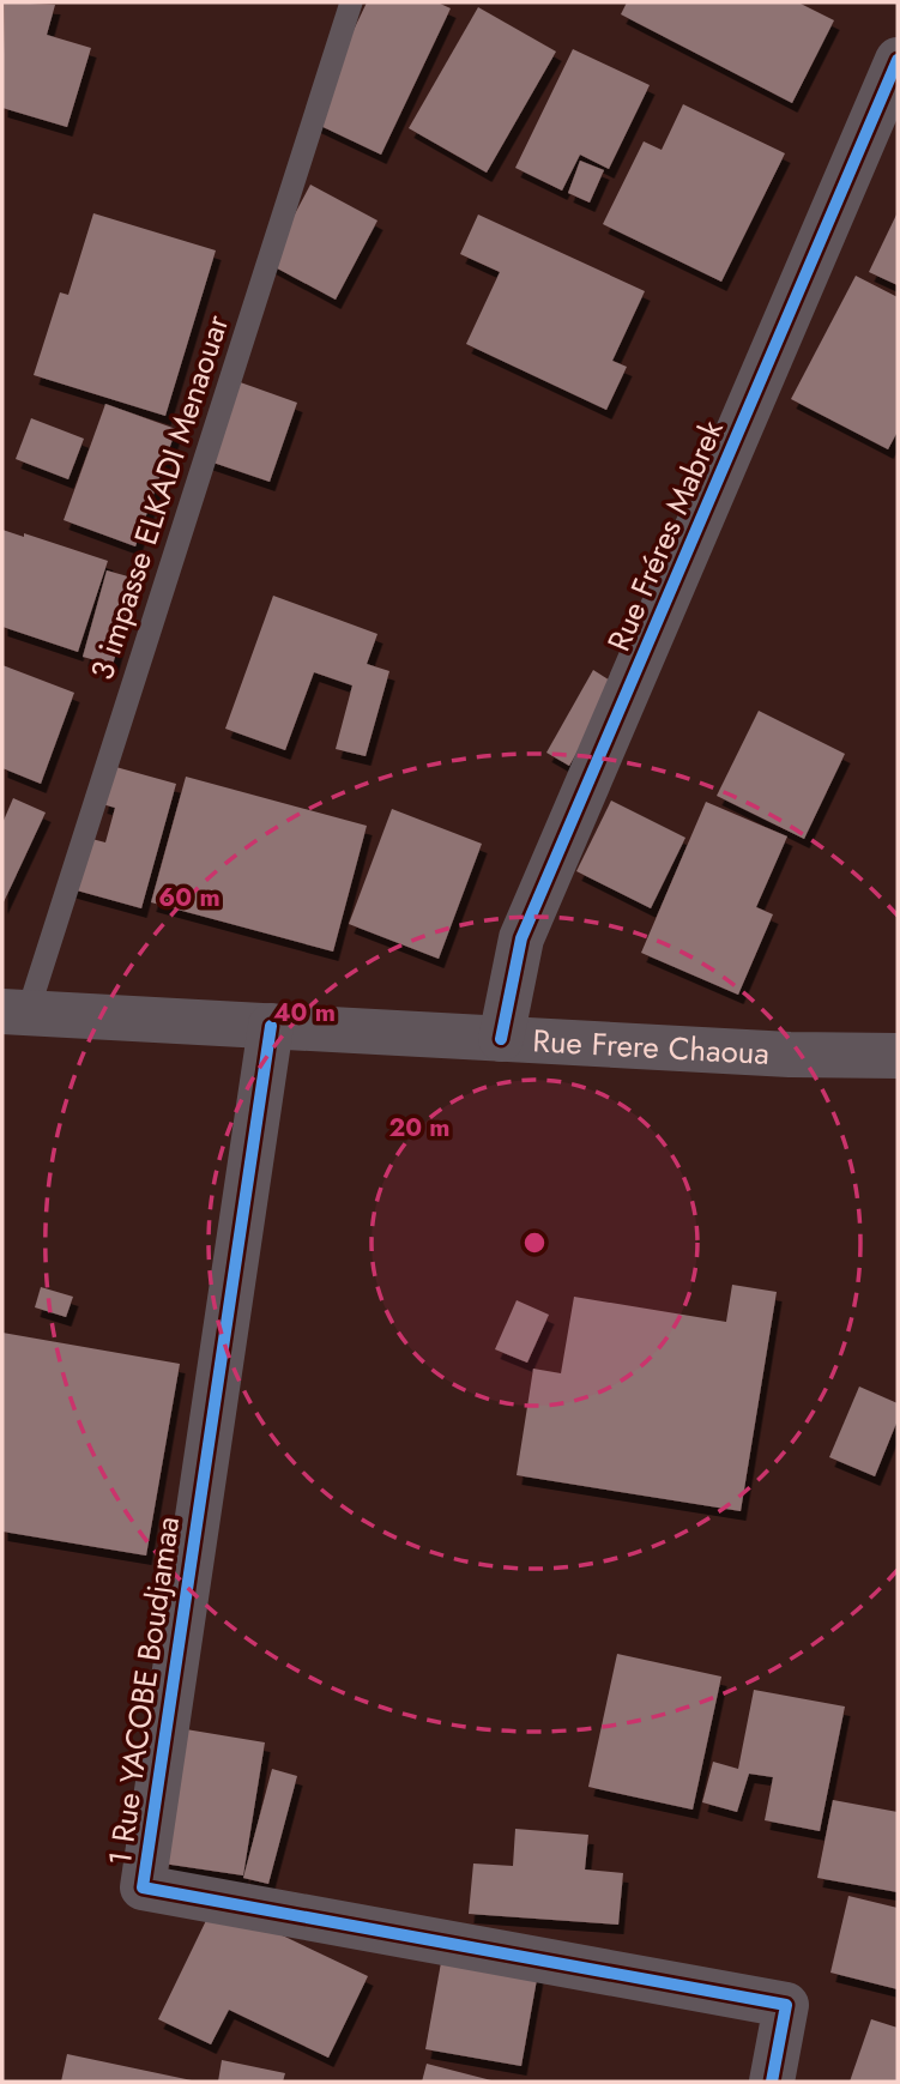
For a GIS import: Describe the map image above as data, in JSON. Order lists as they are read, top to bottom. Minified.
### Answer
{"streets":{"street":["Rue Fréres Mabrek","Rue Frere Chaoua","1 Rue YACOBE Boudjamaa"],"lane":["3 impasse ELKADI Menaouar"]},"crossings":[["3 impasse ELKADI Menaouar","Rue Frere Chaoua"],["Rue Fréres Mabrek","Rue Frere Chaoua"],["Rue Frere Chaoua","1 Rue YACOBE Boudjamaa"]],"rings":["60 m","40 m","20 m"]}
